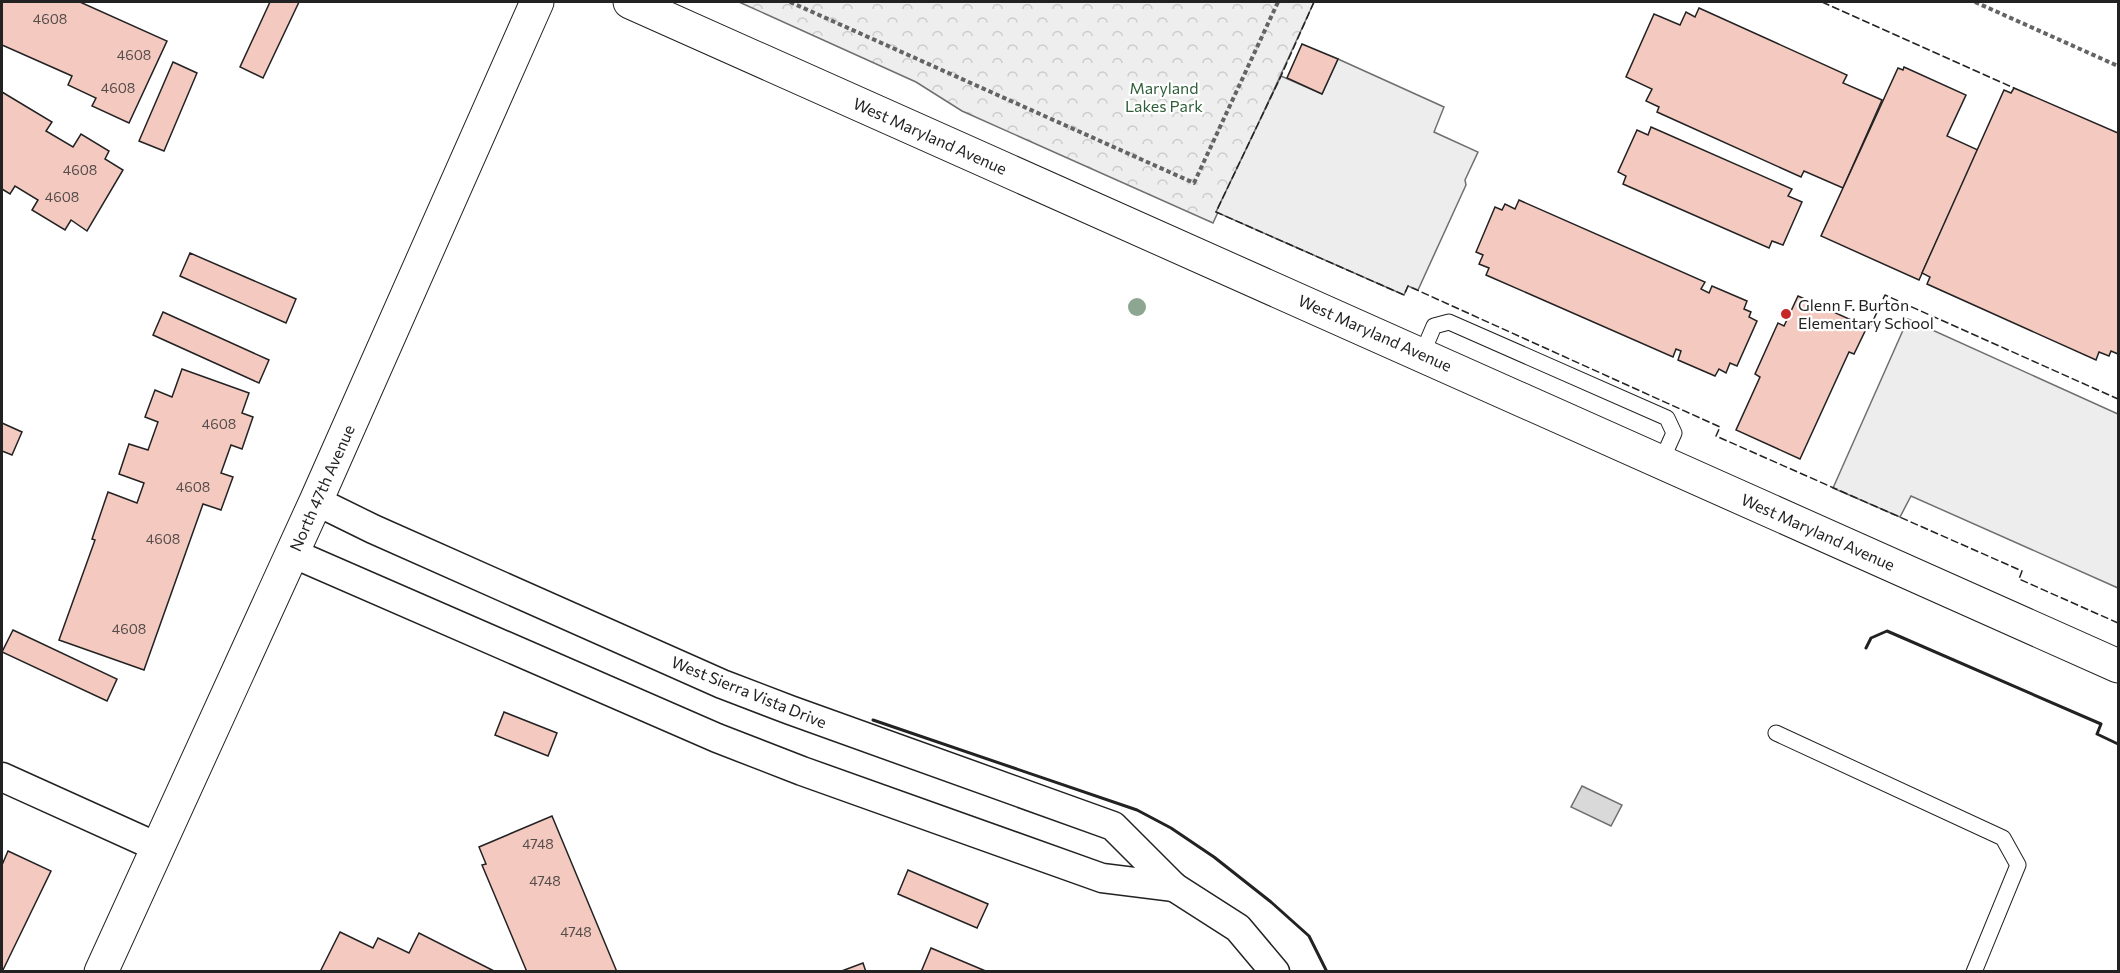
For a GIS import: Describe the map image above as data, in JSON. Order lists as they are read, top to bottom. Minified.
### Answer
{"streets":{"street":["West Maryland Avenue","North 47th Avenue","West Sierra Vista Drive"]},"crossings":[["North 47th Avenue","West Sierra Vista Drive"]],"parks":["Maryland Lakes Park"],"places":["Glenn F. Burton Elementary School"],"house_numbers":["4608","4608","4608","4608","4608","4608","4608","4608","4608","4748","4748","4748"]}
